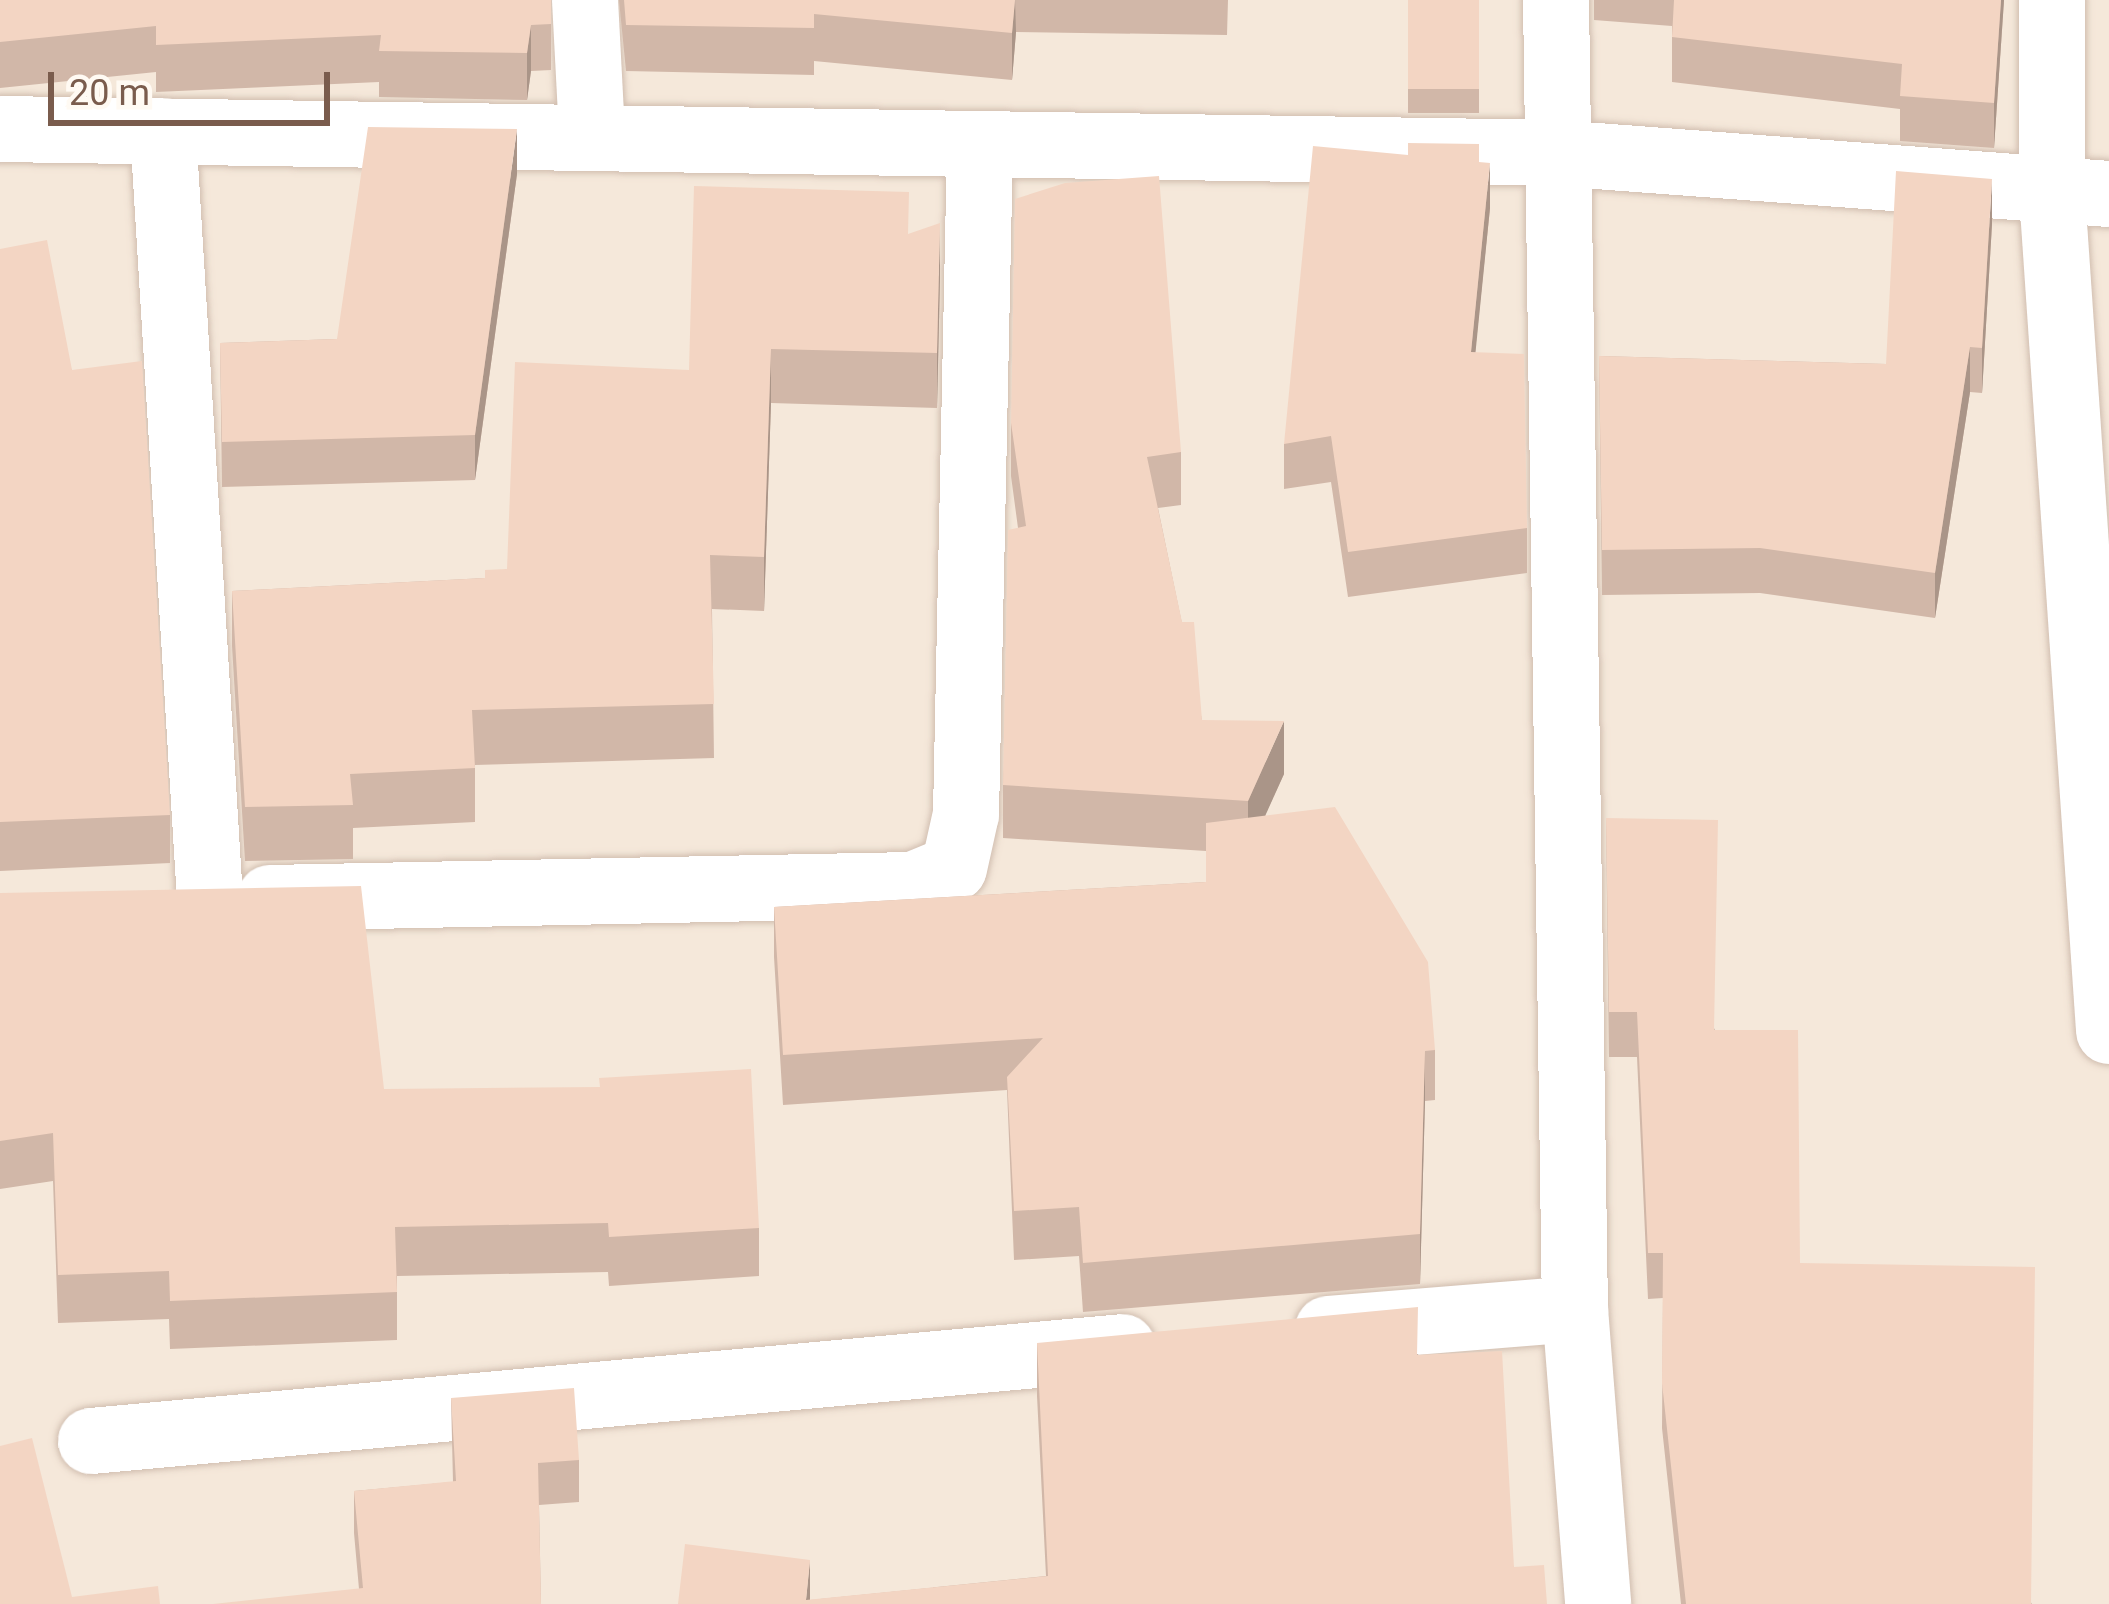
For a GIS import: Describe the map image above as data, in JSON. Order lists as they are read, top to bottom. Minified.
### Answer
{"scale_bar":"20 m"}
